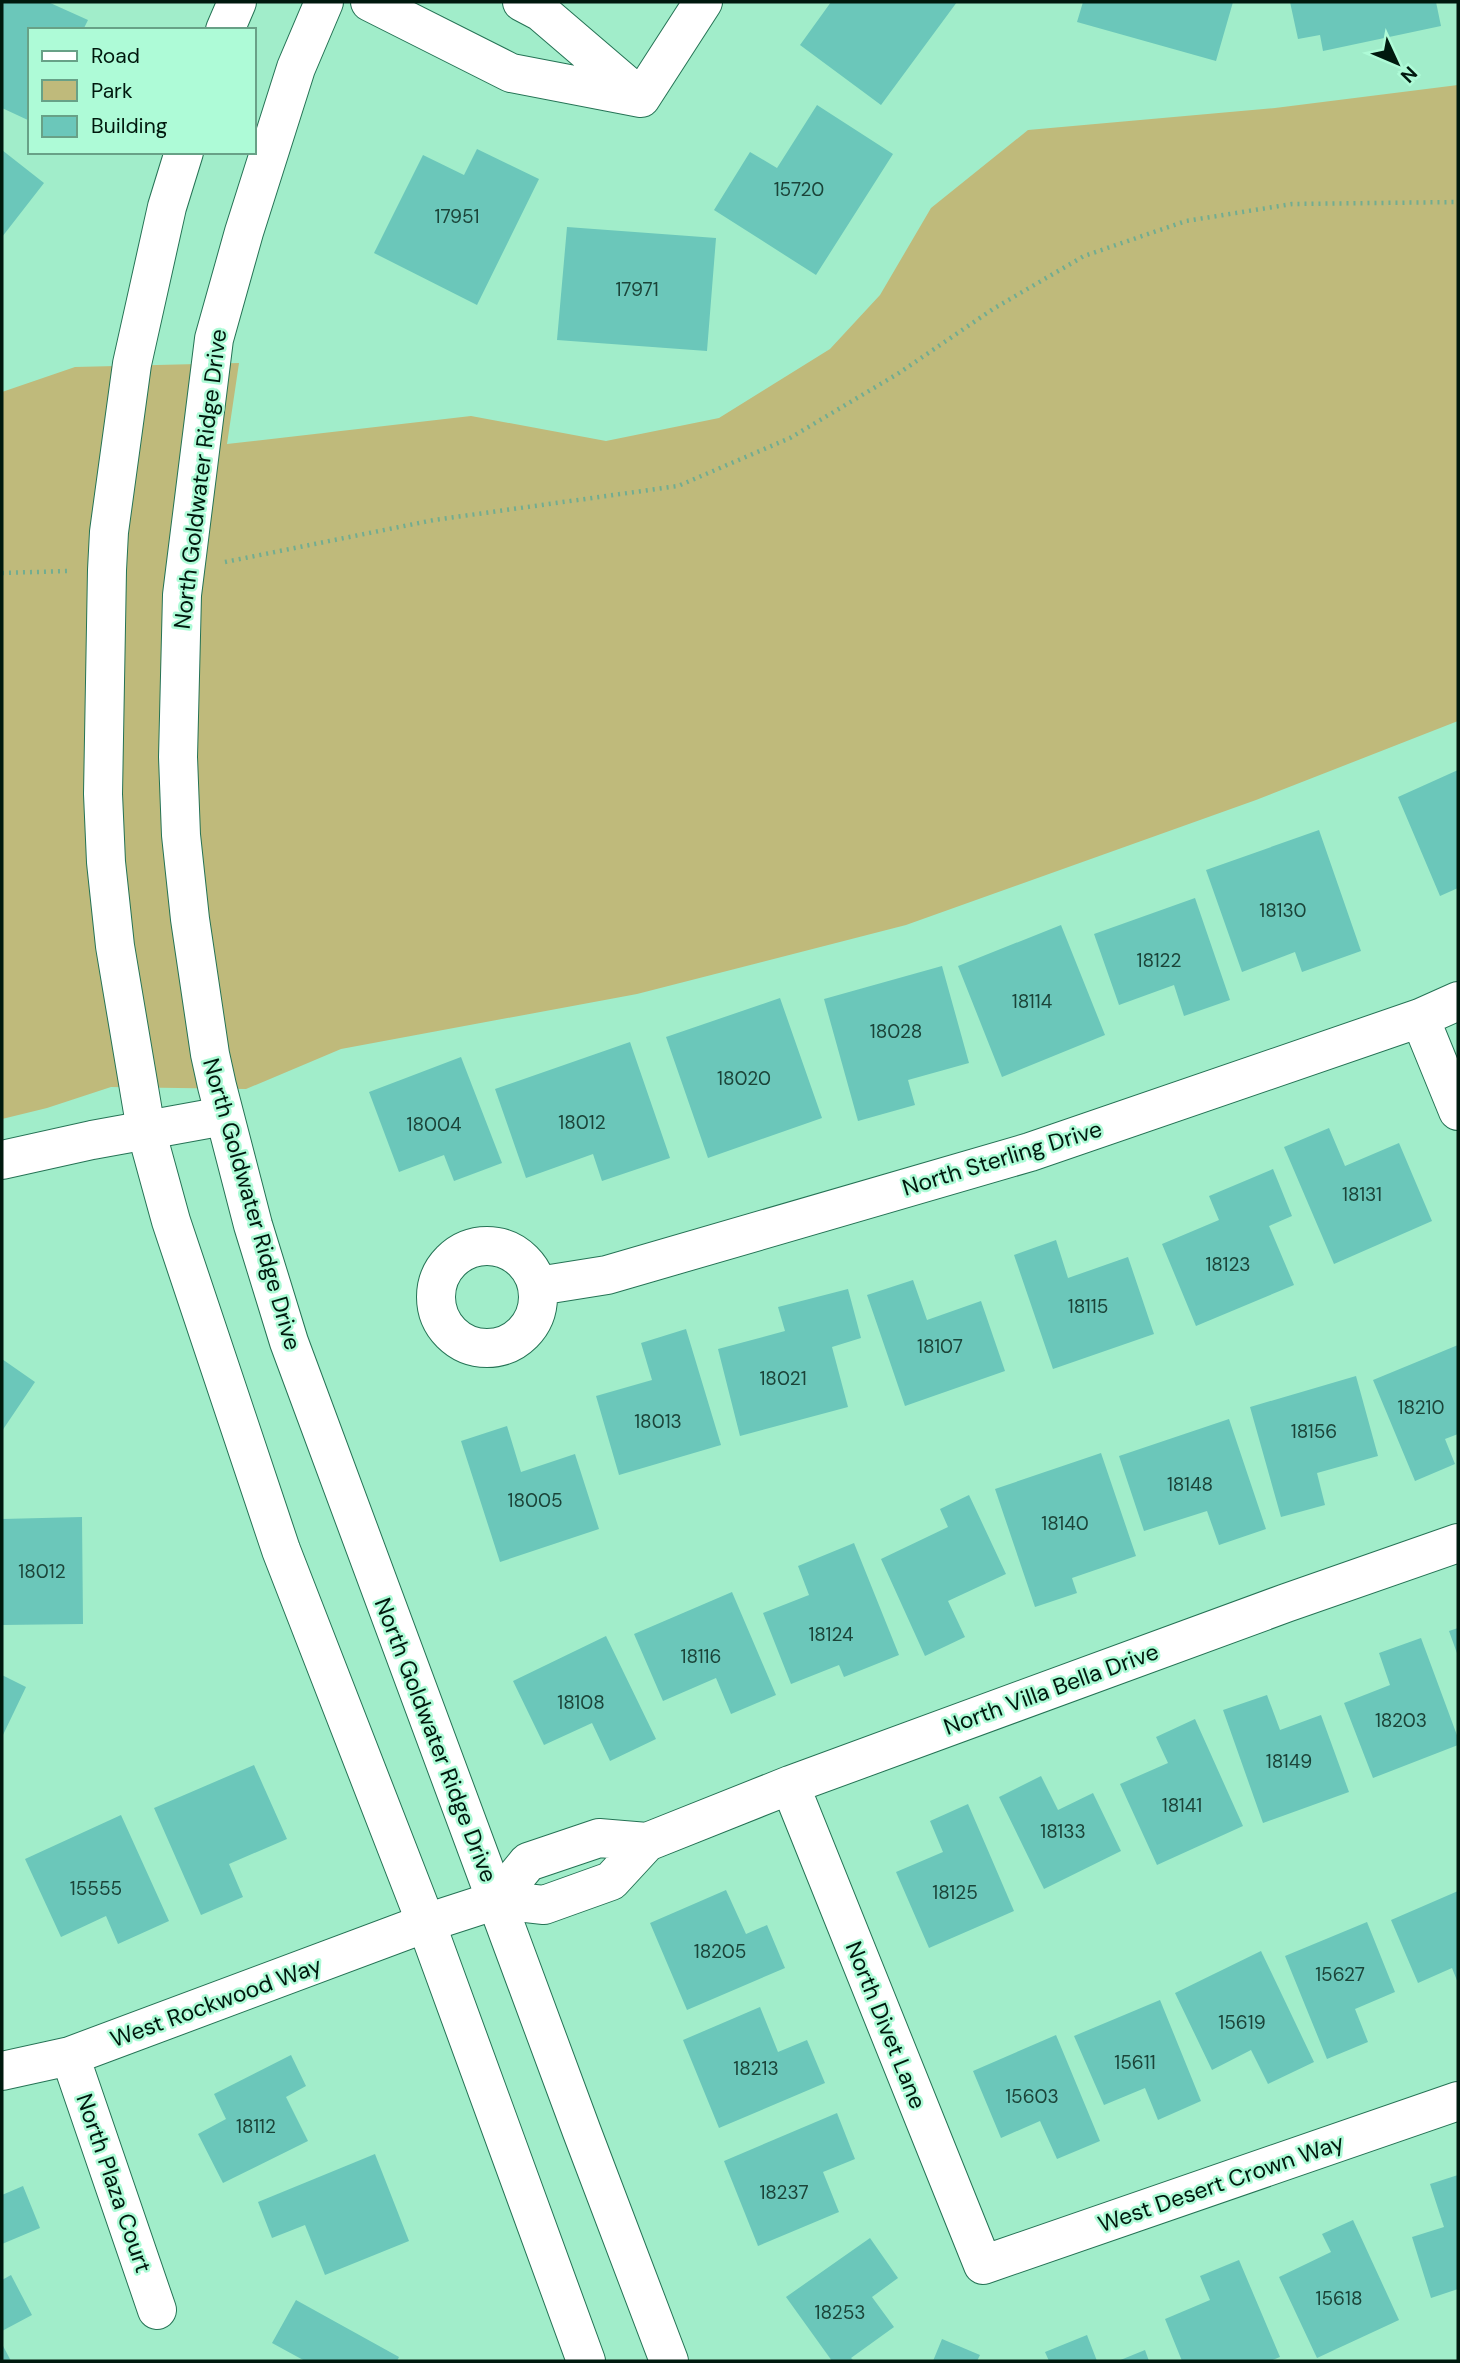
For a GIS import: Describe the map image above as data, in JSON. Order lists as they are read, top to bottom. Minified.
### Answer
{"streets":{"street":["North Goldwater Ridge Drive","North Sterling Drive","North Villa Bella Drive","West Rockwood Way","North Divet Lane","North Plaza Court","West Desert Crown Way"]},"crossings":[["North Goldwater Ridge Drive","North Villa Bella Drive"],["North Villa Bella Drive","North Divet Lane"],["West Rockwood Way","North Plaza Court"],["North Divet Lane","West Desert Crown Way"]],"house_numbers":["15720","17951","17971","18130","18122","18114","18028","18020","18012","18004","18131","18123","18115","18107","18021","18210","18013","18156","18148","18005","18140","18012","18124","18116","18108","18203","18149","18141","18133","15555","18125","18205","15627","15619","15611","18213","15603","18112","18237","15618","18253"],"legend":["Road","Park","Building"],"north":"bottom right"}
